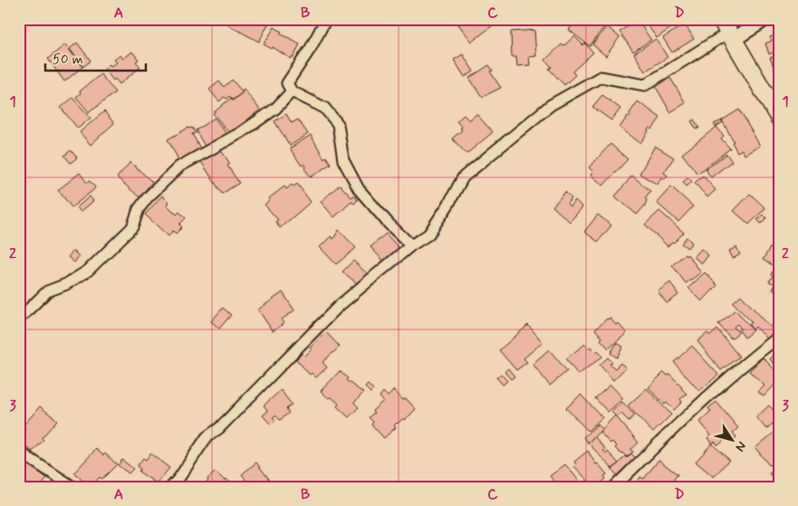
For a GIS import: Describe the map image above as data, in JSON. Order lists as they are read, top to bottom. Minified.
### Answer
{"scale_bar":"50 m","north":"bottom right","grid":{"columns":["A","B","C","D"],"rows":["1","2","3"]}}
